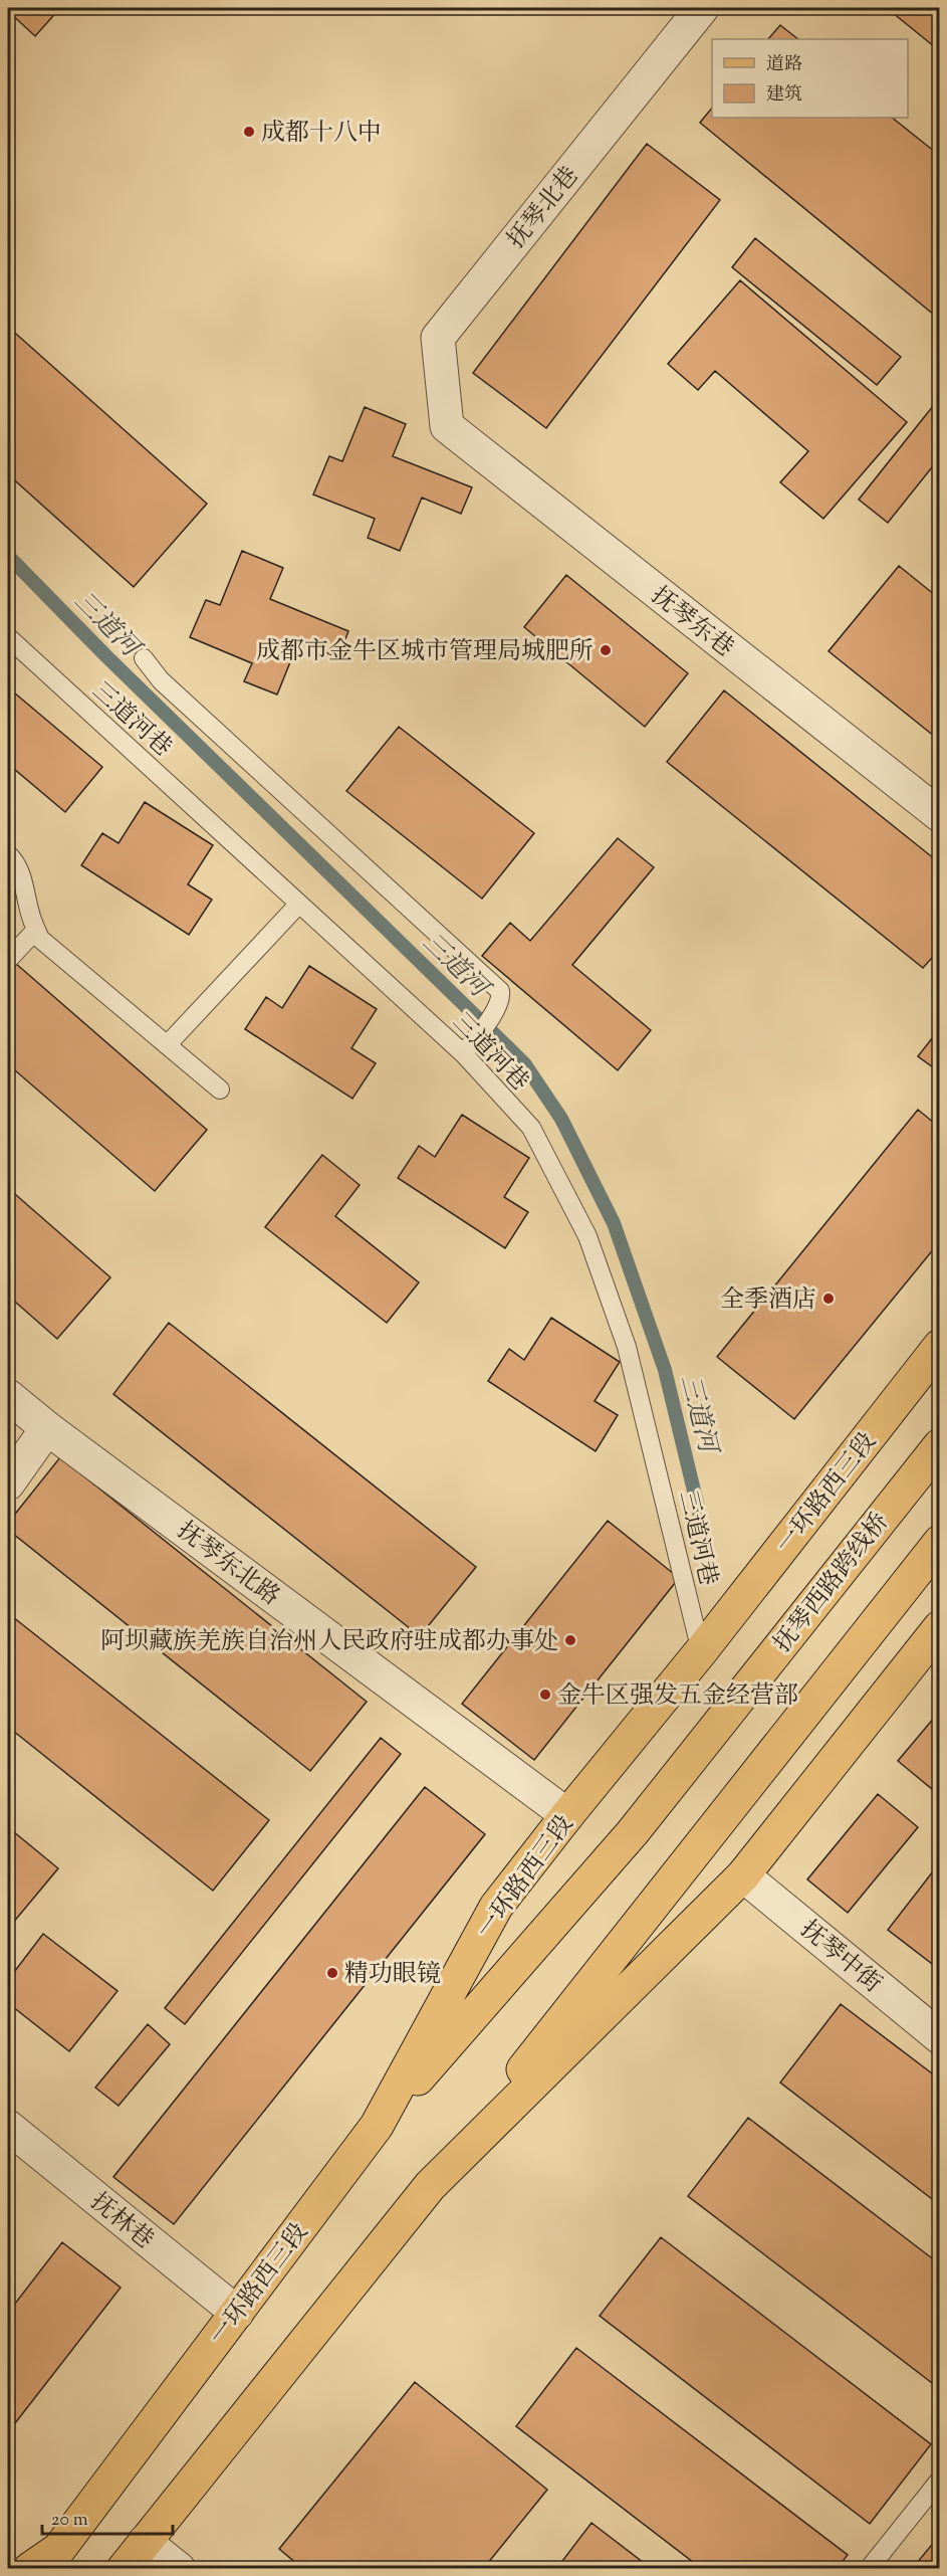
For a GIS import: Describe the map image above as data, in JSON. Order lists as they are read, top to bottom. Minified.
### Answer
{"streets":{"main road":["一环路西三段","抚琴西路跨线桥"],"street":["抚琴北巷","抚琴东巷","抚琴东北路","抚琴中街","抚林巷"],"lane":["三道河巷"]},"crossings":[["抚琴北巷","抚琴东巷"],["三道河巷","一环路西三段"],["一环路西三段","抚琴东北路"],["一环路西三段","抚琴西路跨线桥"],["一环路西三段","抚林巷"]],"water":["三道河"],"places":["成都十八中","成都市金牛区城市管理局城肥所","全季酒店","阿坝藏族羌族自治州人民政府驻成都办事处","金牛区强发五金经营部","精功眼镜"],"legend":["道路","建筑"],"scale_bar":"20 m"}
